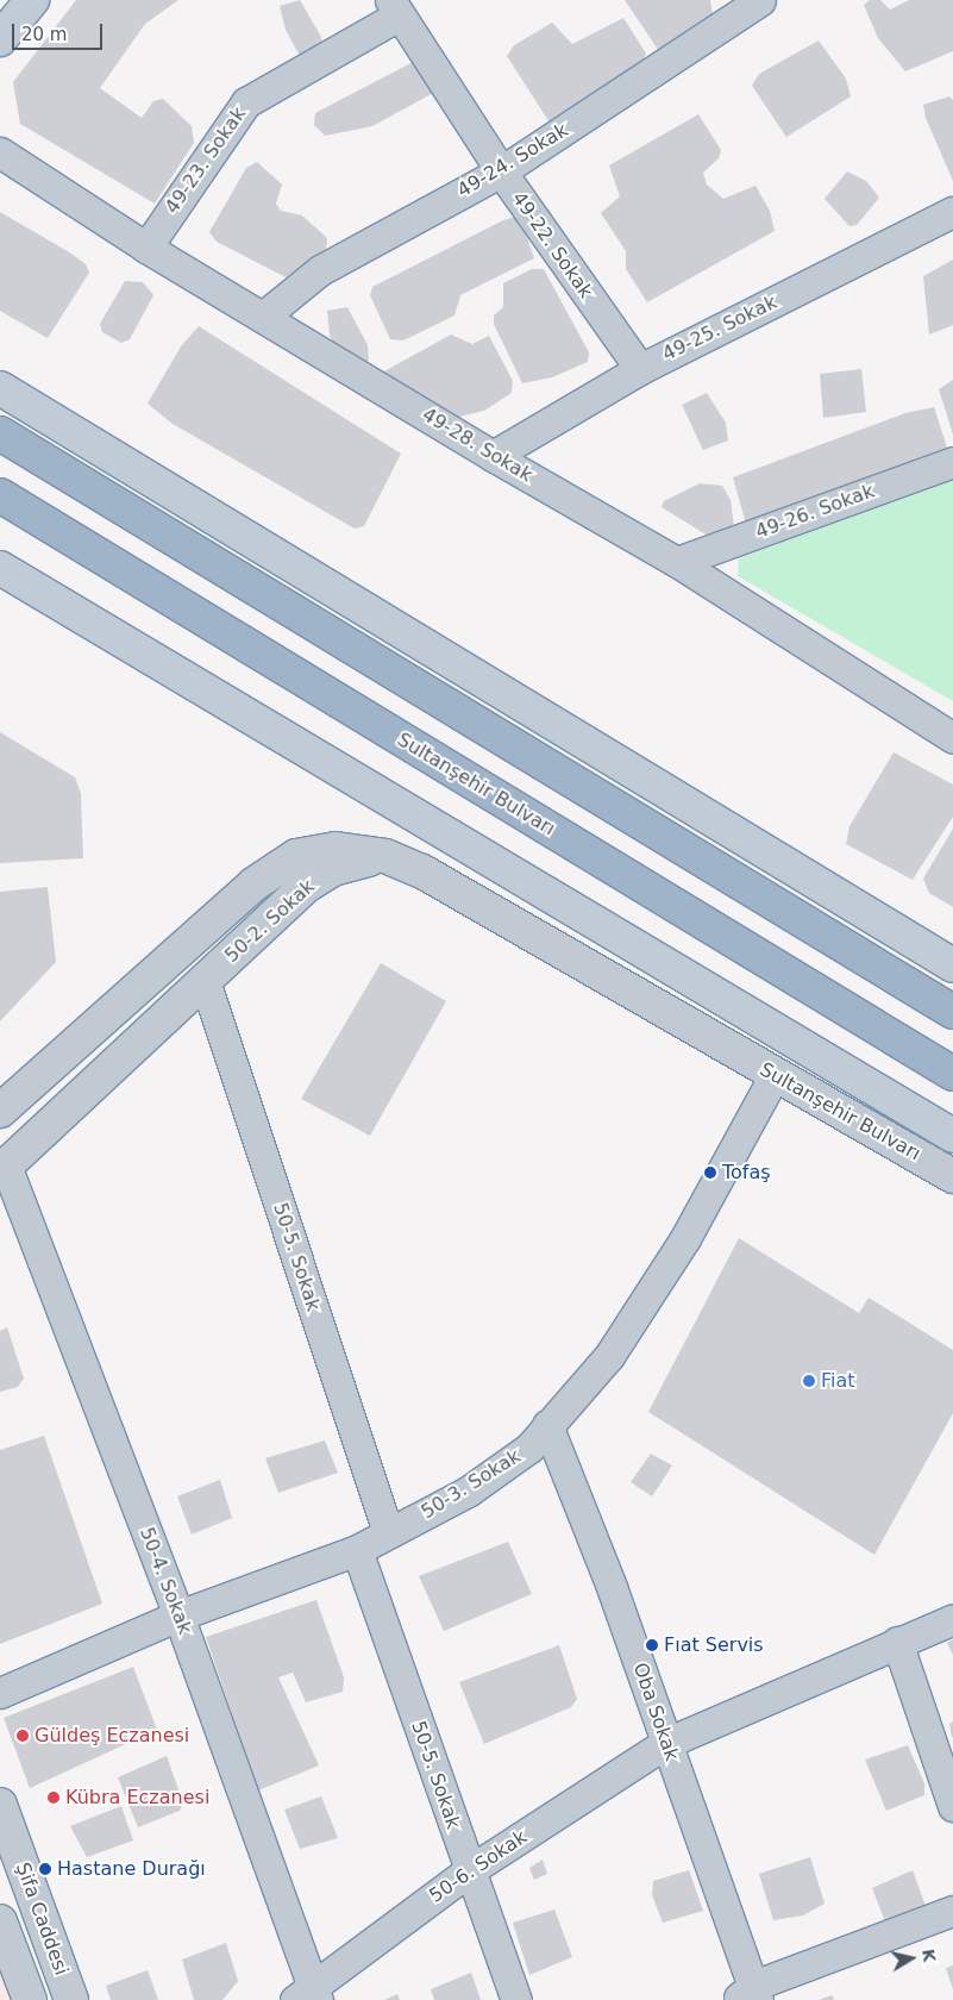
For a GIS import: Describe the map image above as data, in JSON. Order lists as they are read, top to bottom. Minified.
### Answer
{"streets":{"highway":["Sultanşehir Bulvarı"],"street":["49-23. Sokak","49-24. Sokak","49-22. Sokak","49-25. Sokak","49-28. Sokak","49-26. Sokak","50-2. Sokak","50-5. Sokak","50-3. Sokak","50-4. Sokak","Oba Sokak","50-6. Sokak","Şifa Caddesi"]},"crossings":[["49-23. Sokak","49-22. Sokak"],["49-23. Sokak","49-28. Sokak"],["49-24. Sokak","49-22. Sokak"],["49-24. Sokak","49-28. Sokak"],["49-22. Sokak","49-25. Sokak"],["49-25. Sokak","49-28. Sokak"],["49-28. Sokak","49-26. Sokak"],["Sultanşehir Bulvarı","50-2. Sokak"],["Sultanşehir Bulvarı","50-3. Sokak"],["50-2. Sokak","50-5. Sokak"],["50-2. Sokak","50-4. Sokak"],["50-5. Sokak","50-3. Sokak"],["50-5. Sokak","50-6. Sokak"],["50-3. Sokak","50-4. Sokak"],["50-3. Sokak","Oba Sokak"],["50-4. Sokak","50-6. Sokak"],["Oba Sokak","50-6. Sokak"]],"places":["Tofaş","Fiat","Fıat Servis","Güldeş Eczanesi","Kübra Eczanesi","Hastane Durağı"],"scale_bar":"20 m","north":"right"}
